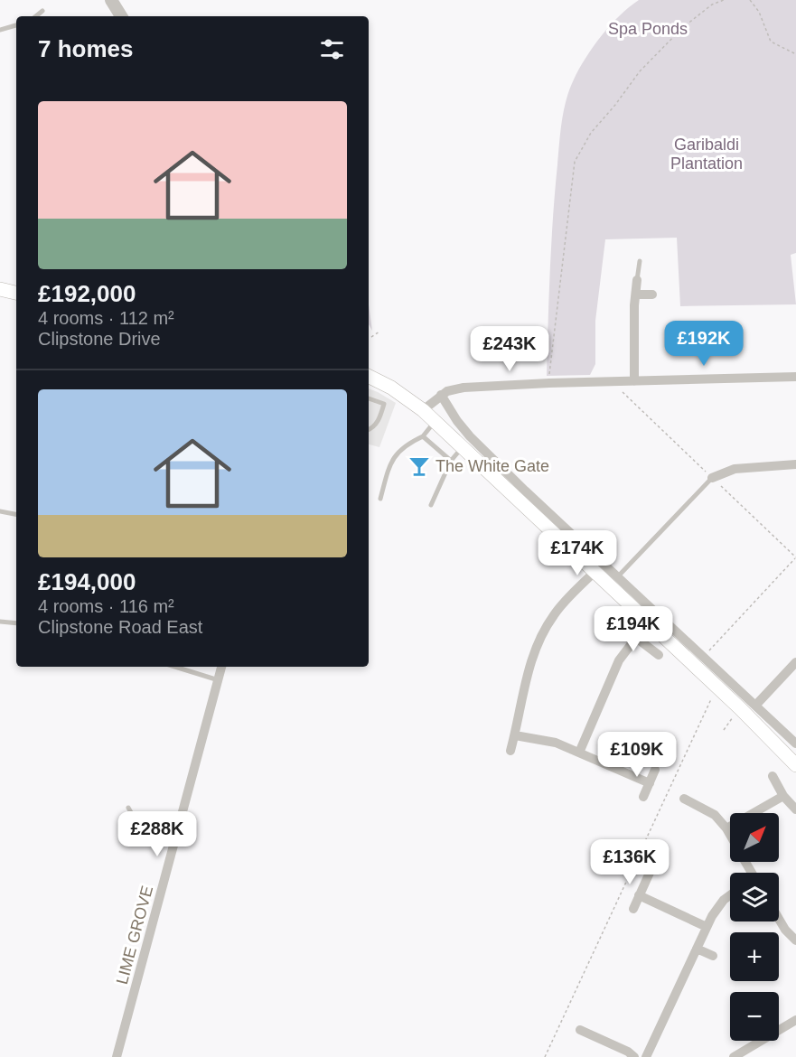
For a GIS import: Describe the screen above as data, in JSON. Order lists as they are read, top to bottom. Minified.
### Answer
{"streets":{"street":["LIME GROVE"]},"parks":["Spa Ponds","Garibaldi Plantation"],"places":{"bar":["The White Gate"]},"north":"top right","page":{"heading":"7 homes","list":[{"name":"£192,000","note":"4 rooms · 112 m² · Clipstone Drive"},{"name":"£194,000","note":"4 rooms · 116 m² · Clipstone Road East"}],"price":["£192K","£243K","£174K","£194K","£109K","£288K","£136K"],"map_buttons":["+","−"]}}
